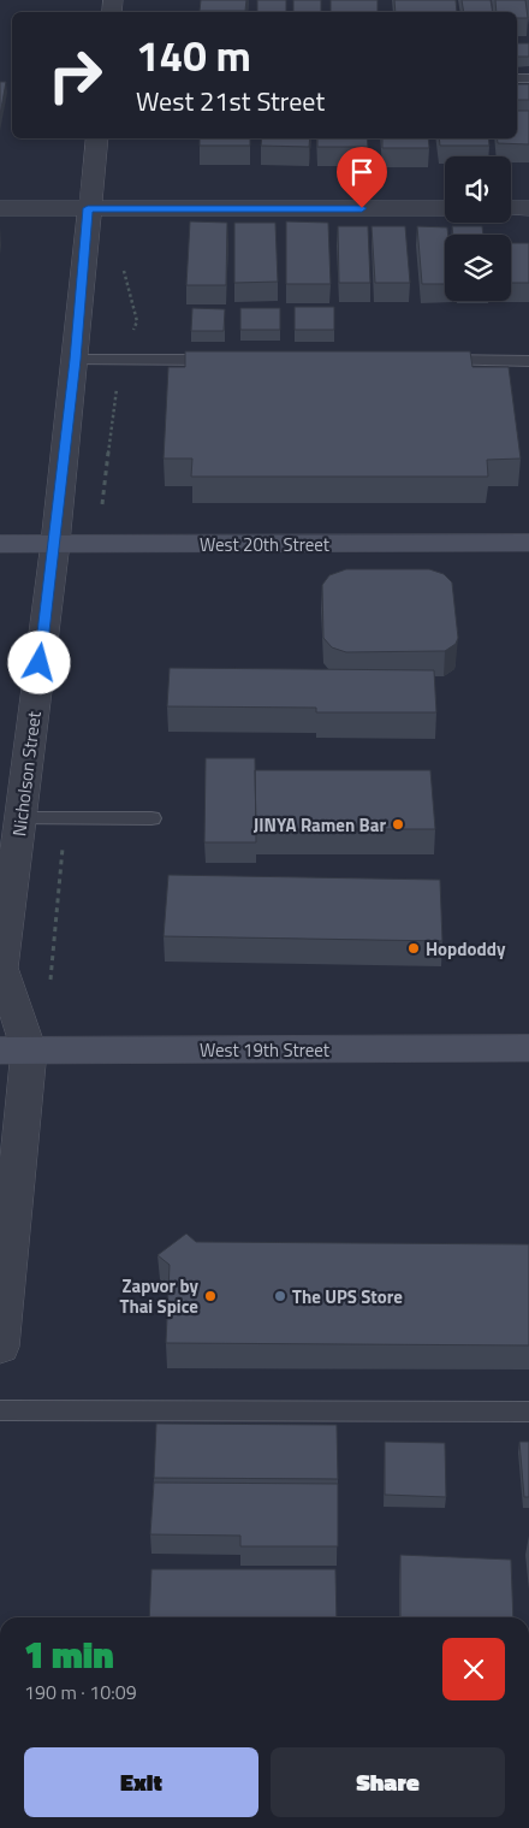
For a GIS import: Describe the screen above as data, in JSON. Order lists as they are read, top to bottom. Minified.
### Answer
{"streets":{"main road":["West 20th Street","West 19th Street"],"street":["Nicholson Street"]},"crossings":[["West 20th Street","Nicholson Street"],["Nicholson Street","West 19th Street"]],"places":["JINYA Ramen Bar","Hopdoddy","Zapvor by Thai Spice","The UPS Store"],"page":{"turn":["140 m","West 21st Street"],"heading":["1 min","190 m · 10:09"],"buttons":["Exit","Share"]}}
